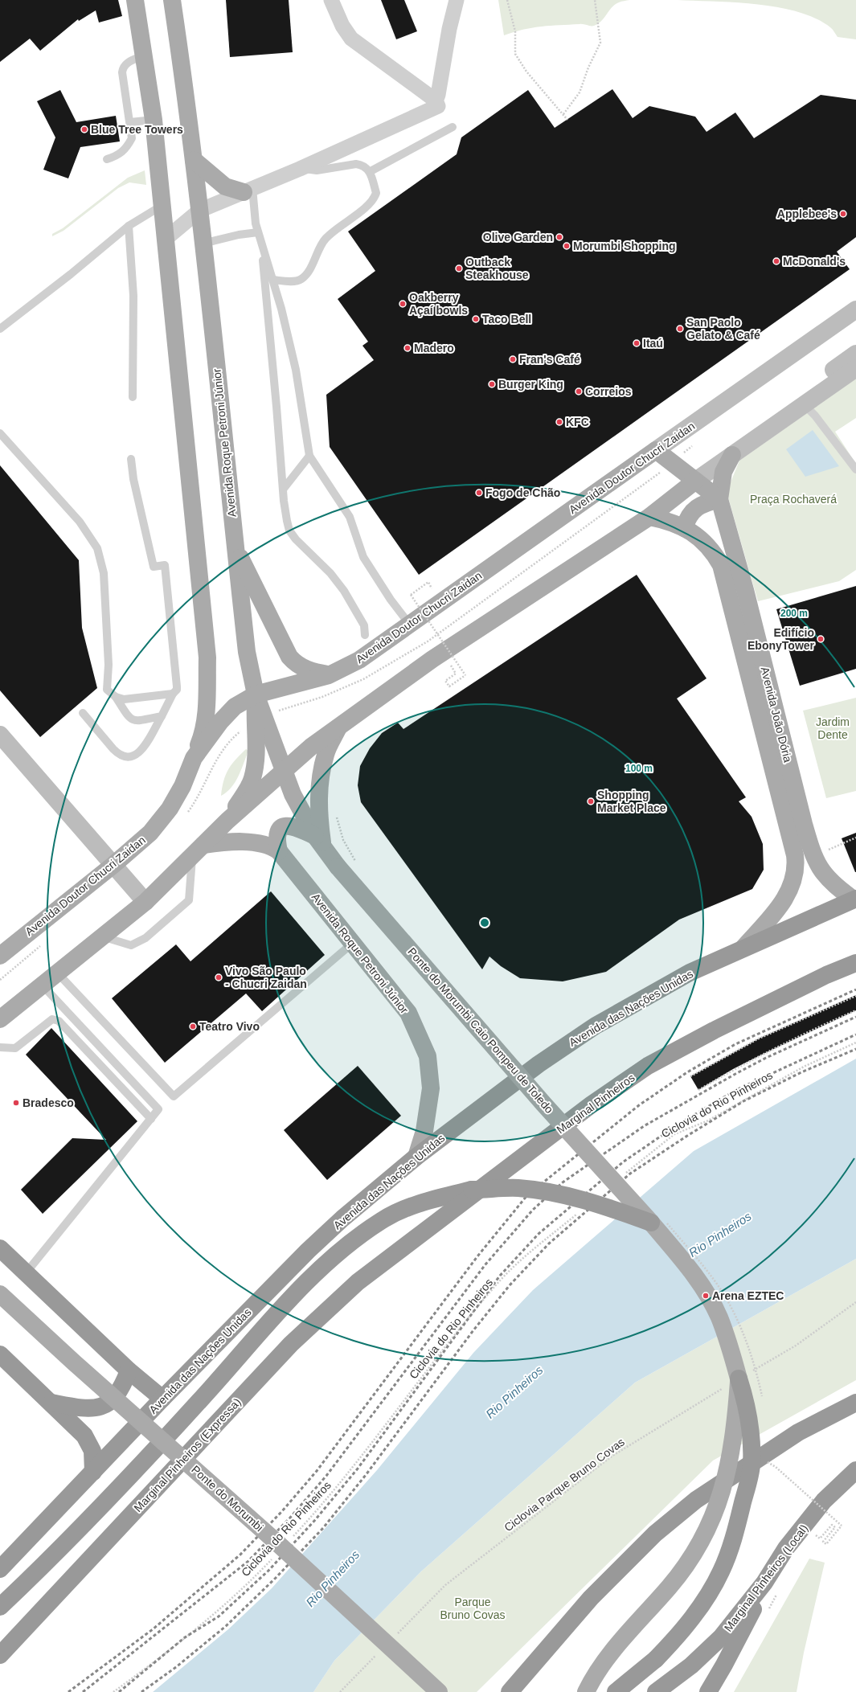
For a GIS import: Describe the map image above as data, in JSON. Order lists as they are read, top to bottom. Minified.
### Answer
{"streets":{"highway":["Avenida das Nações Unidas","Marginal Pinheiros","Marginal Pinheiros (Expressa)","Marginal Pinheiros (Local)"],"main road":["Avenida Roque Petroni Júnior","Avenida Doutor Chucri Zaidan","Avenida João Dória","Ponte do Morumbi Caio Pompeu de Toledo","Ponte do Morumbi"],"path":["Ciclovia do Rio Pinheiros","Ciclovia Parque Bruno Covas"]},"crossings":[["Avenida Roque Petroni Júnior","Avenida Doutor Chucri Zaidan"],["Avenida Roque Petroni Júnior","Avenida das Nações Unidas"],["Avenida Roque Petroni Júnior","Ponte do Morumbi Caio Pompeu de Toledo"],["Avenida João Dória","Avenida das Nações Unidas"],["Marginal Pinheiros","Marginal Pinheiros (Expressa)"]],"water":["Rio Pinheiros"],"parks":["Praça Rochaverá","Jardim Dente","Parque Bruno Covas"],"places":["Blue Tree Towers","Applebee's","Olive Garden","Morumbi Shopping","McDonald's","Outback Steakhouse","Oakberry Açaí bowls","Taco Bell","San Paolo Gelato & Café","Itaú","Madero","Fran's Café","Burger King","Correios","KFC","Fogo de Chão","Edifício EbonyTower","Shopping Market Place","Vivo São Paulo - Chucri Zaidan","Teatro Vivo","Bradesco","Arena EZTEC"],"rings":["200 m","100 m"]}
